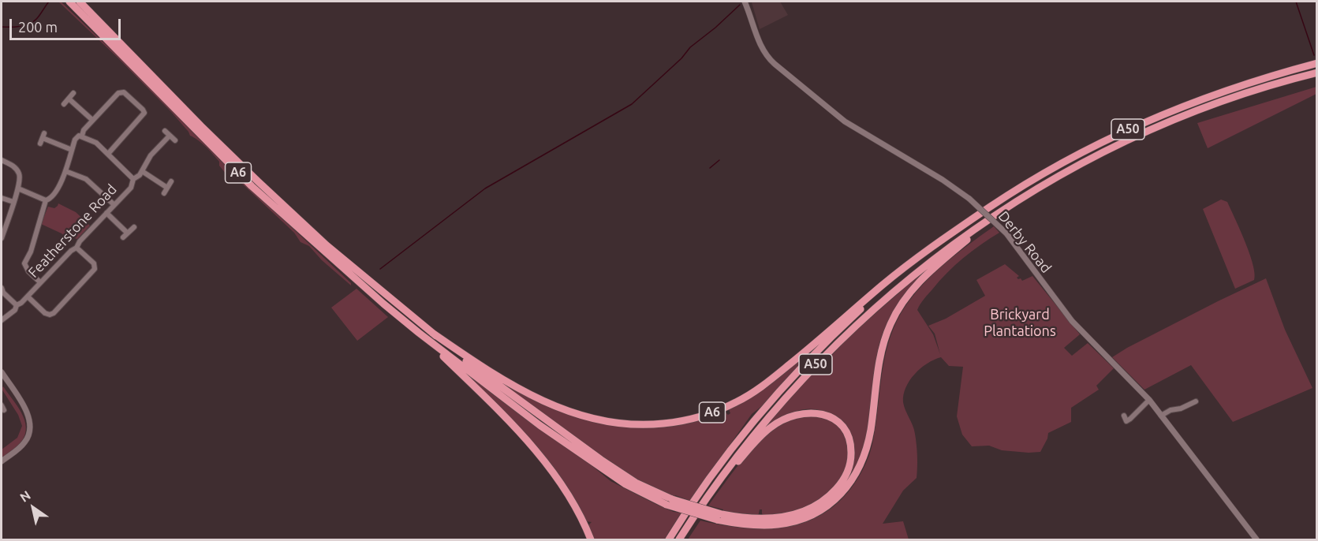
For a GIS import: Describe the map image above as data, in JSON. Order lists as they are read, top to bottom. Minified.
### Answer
{"streets":{"highway":["A50","A6"],"street":["Featherstone Road","Derby Road"]},"crossings":[["A50","A6"]],"parks":["Brickyard Plantations"],"scale_bar":"200 m","north":"top left"}
